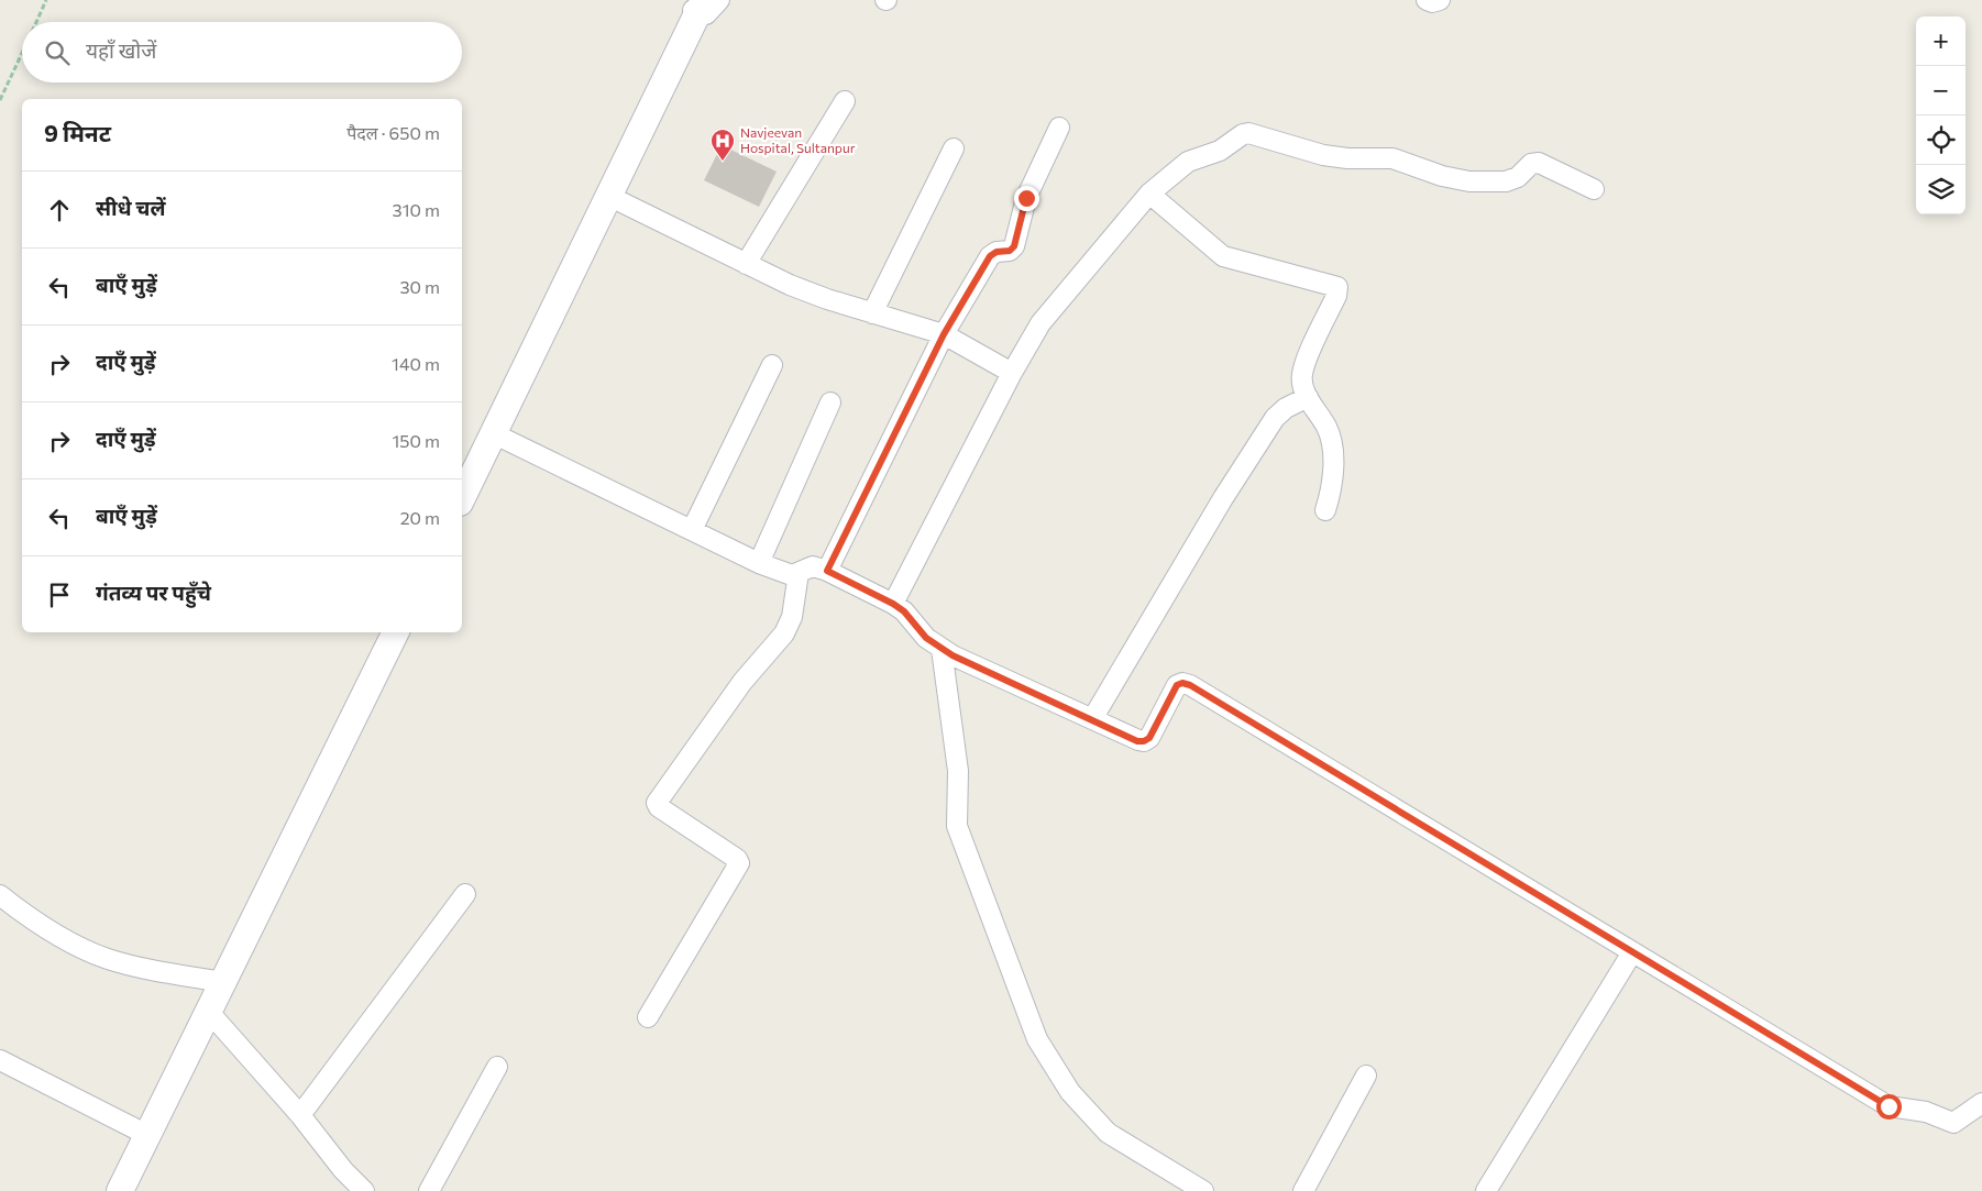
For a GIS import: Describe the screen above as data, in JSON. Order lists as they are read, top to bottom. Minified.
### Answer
{"places":{"hospital":["Navjeevan Hospital, Sultanpur"]},"page":{"map_buttons":["+","−"],"search":"यहाँ खोजें","heading":["9 मिनट","पैदल · 650 m"],"list":[["सीधे चलें","310 m"],["बाएँ मुड़ें","30 m"],["दाएँ मुड़ें","140 m"],["दाएँ मुड़ें","150 m"],["बाएँ मुड़ें","20 m"],"गंतव्य पर पहुँचे"]}}
